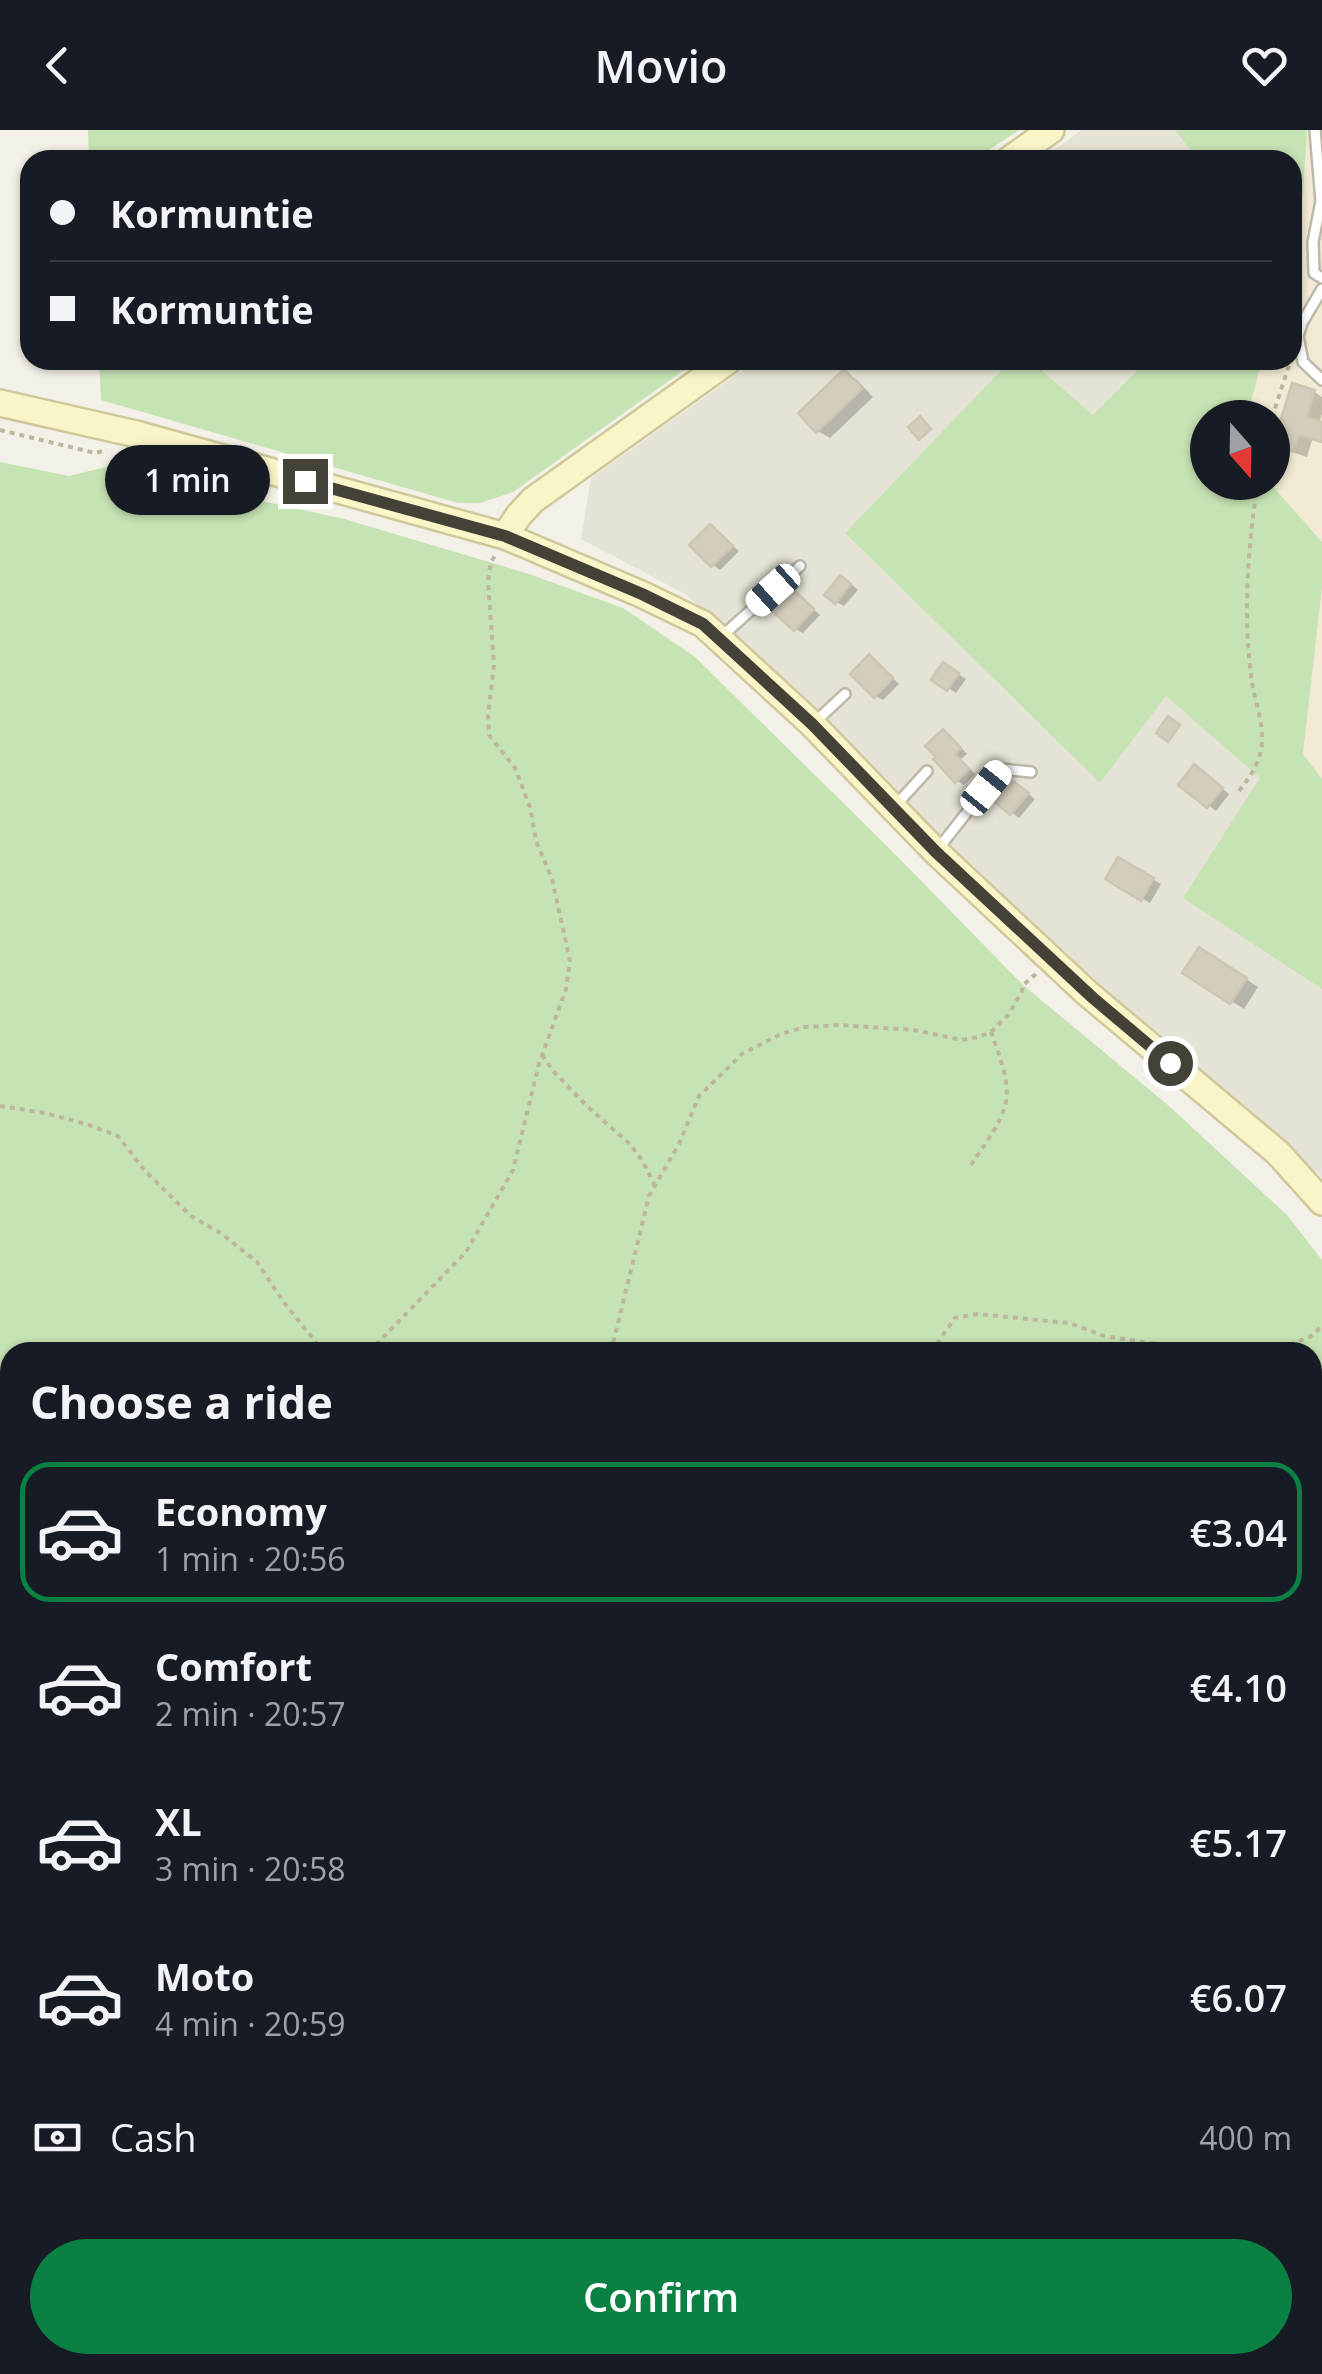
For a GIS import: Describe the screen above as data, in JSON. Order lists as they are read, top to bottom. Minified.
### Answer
{"north":"bottom","page":{"header":"Movio","banner":["Kormuntie","Kormuntie"],"bubble":"1 min","heading":"Choose a ride","list":[{"name":"Economy","note":"1 min · 20:56","value":"€3.04"},{"name":"Comfort","note":"2 min · 20:57","value":"€4.10"},{"name":"XL","note":"3 min · 20:58","value":"€5.17"},{"name":"Moto","note":"4 min · 20:59","value":"€6.07"}],"pay":["Cash","400 m"],"buttons":"Confirm"}}
